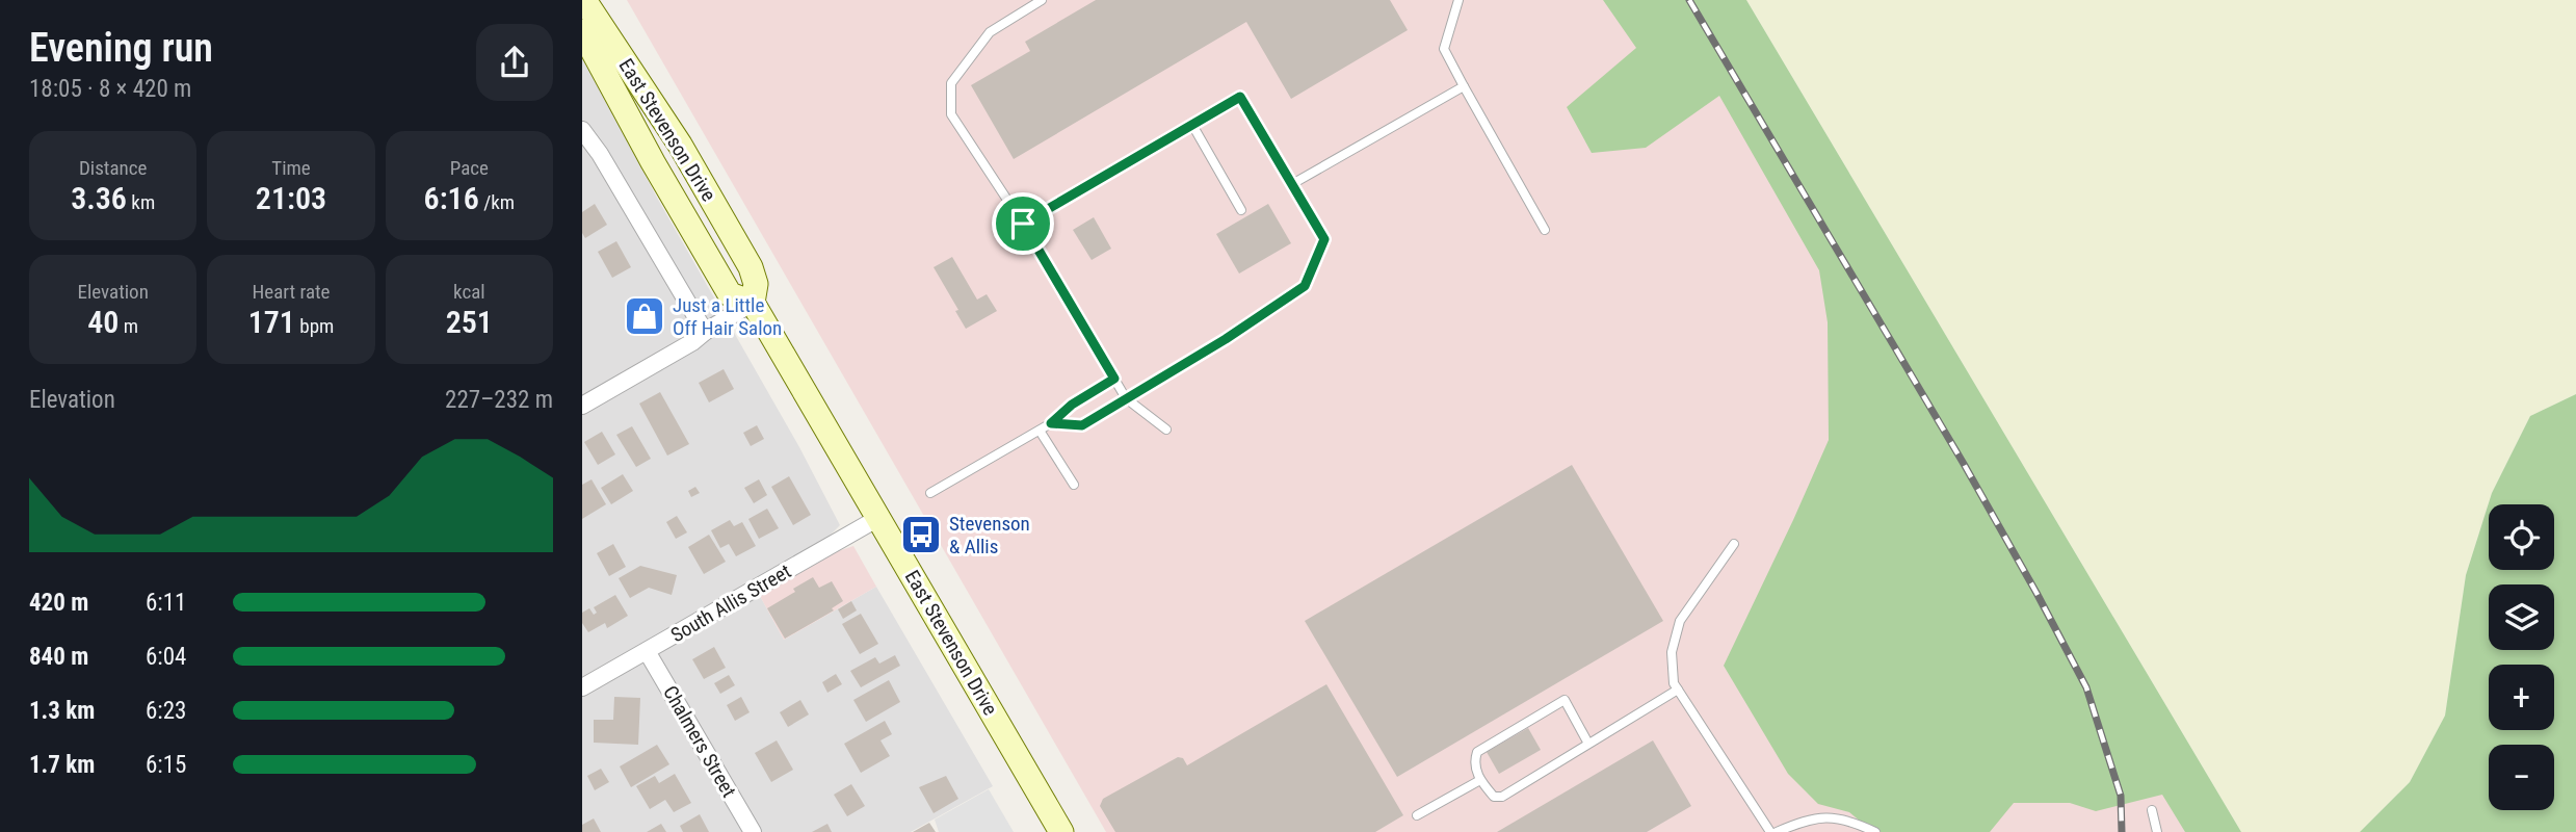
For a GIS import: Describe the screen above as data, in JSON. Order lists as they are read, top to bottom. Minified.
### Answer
{"streets":{"main road":["East Stevenson Drive"],"street":["South Allis Street","Chalmers Street"]},"crossings":[["East Stevenson Drive","South Allis Street"],["South Allis Street","Chalmers Street"]],"places":{"shop":["Just a Little Off Hair Salon"],"bus stop":["Stevenson & Allis"]},"page":{"heading":["Evening run","18:05 · 8 × 420 m"],"stats":[["Distance","3.36 km"],["Time","21:03"],["Pace","6:16 /km"],["Elevation","40 m"],["Heart rate","171 bpm"],["kcal","251"]],"chart":["Elevation","227–232 m"],"map_buttons":["+","−"],"list":[{"name":"420 m","note":"6:11"},{"name":"840 m","note":"6:04"},{"name":"1.3 km","note":"6:23"},{"name":"1.7 km","note":"6:15"}]}}
